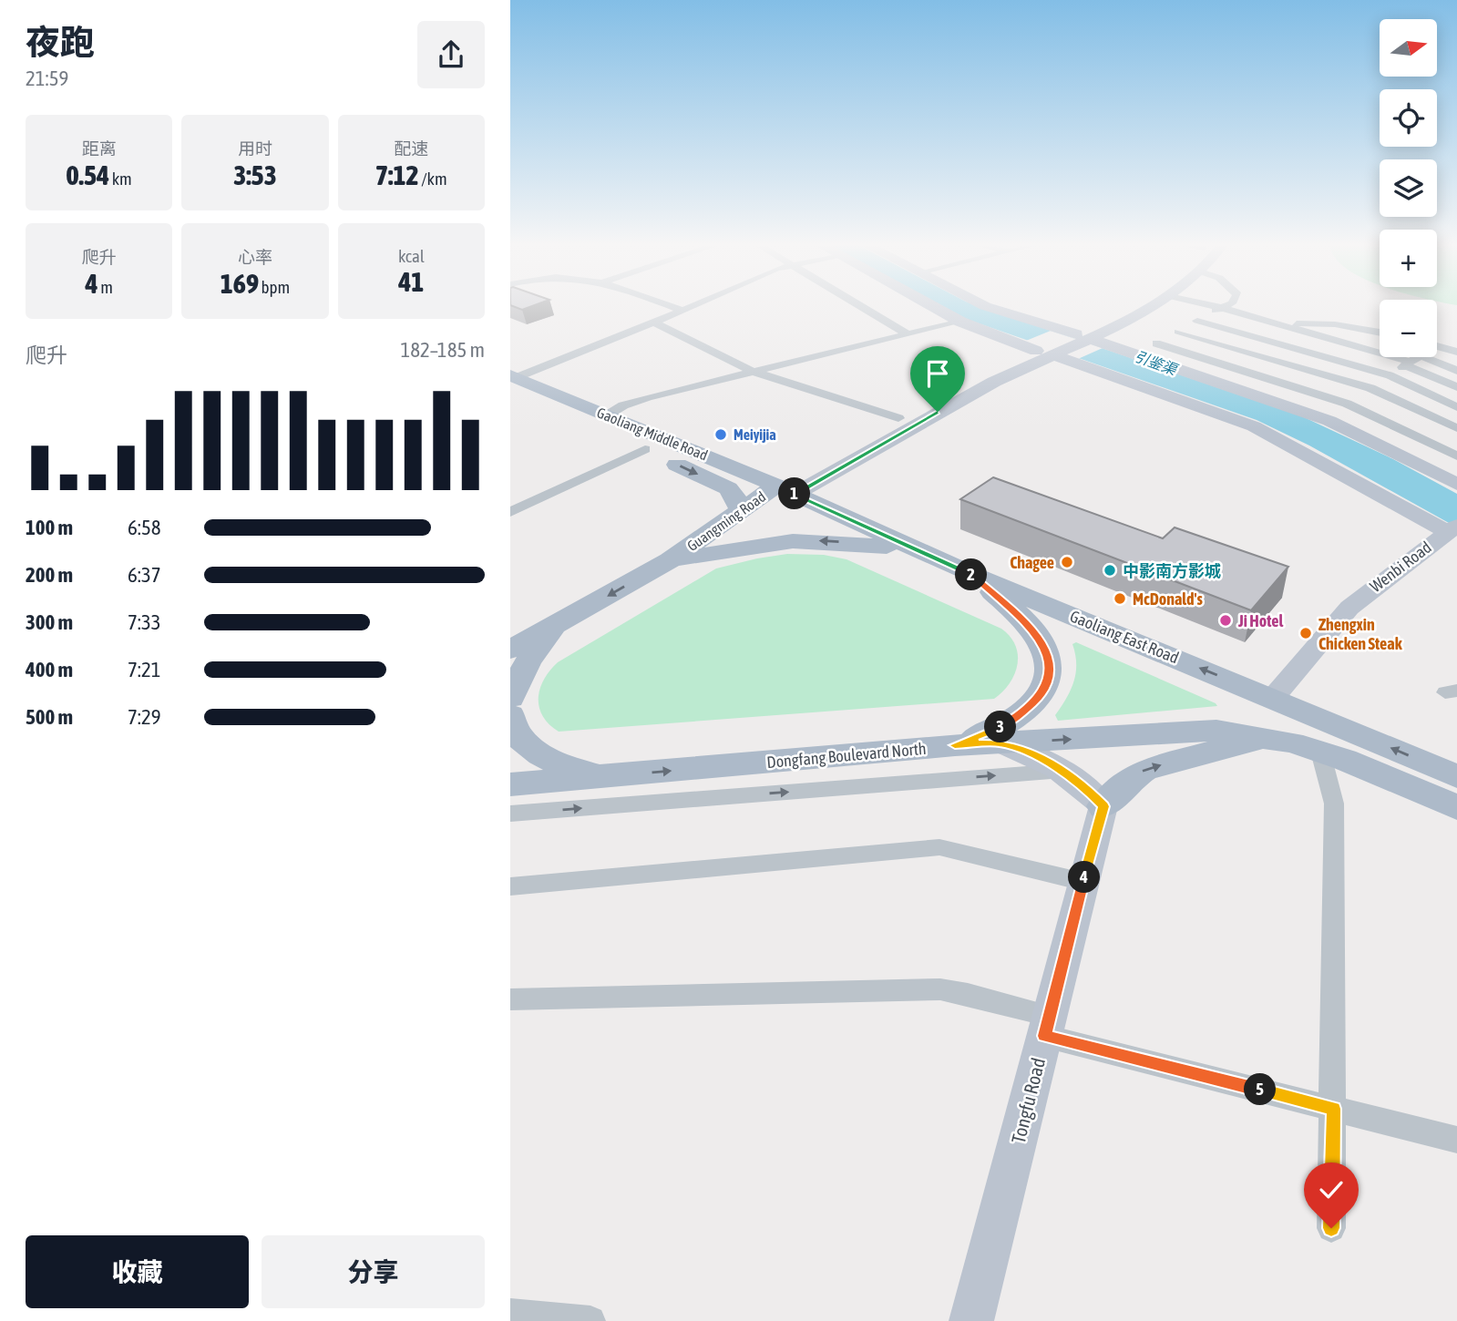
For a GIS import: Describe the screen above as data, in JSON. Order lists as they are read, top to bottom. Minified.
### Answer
{"streets":{"main road":["Gaoliang Middle Road","Guangming Road","Gaoliang East Road","Dongfang Boulevard North"],"street":["Wenbi Road","Tongfu Road"]},"crossings":[["Gaoliang Middle Road","Guangming Road"],["Gaoliang Middle Road","Gaoliang East Road"],["Guangming Road","Gaoliang East Road"],["Wenbi Road","Gaoliang East Road"]],"water":["引鉴渠"],"places":["Meiyijia","Chagee","中影南方影城","McDonald's","Ji Hotel","Zhengxin Chicken Steak"],"north":"right","page":{"heading":["夜跑","21:59"],"map_buttons":["+","−"],"stats":[["距离","0.54 km"],["用时","3:53"],["配速","7:12 /km"],["爬升","4 m"],["心率","169 bpm"],["kcal","41"]],"chart":["爬升","182–185 m"],"pins":["1","2","3","4","5"],"list":[{"name":"100 m","note":"6:58"},{"name":"200 m","note":"6:37"},{"name":"300 m","note":"7:33"},{"name":"400 m","note":"7:21"},{"name":"500 m","note":"7:29"}],"buttons":["收藏","分享"]}}
